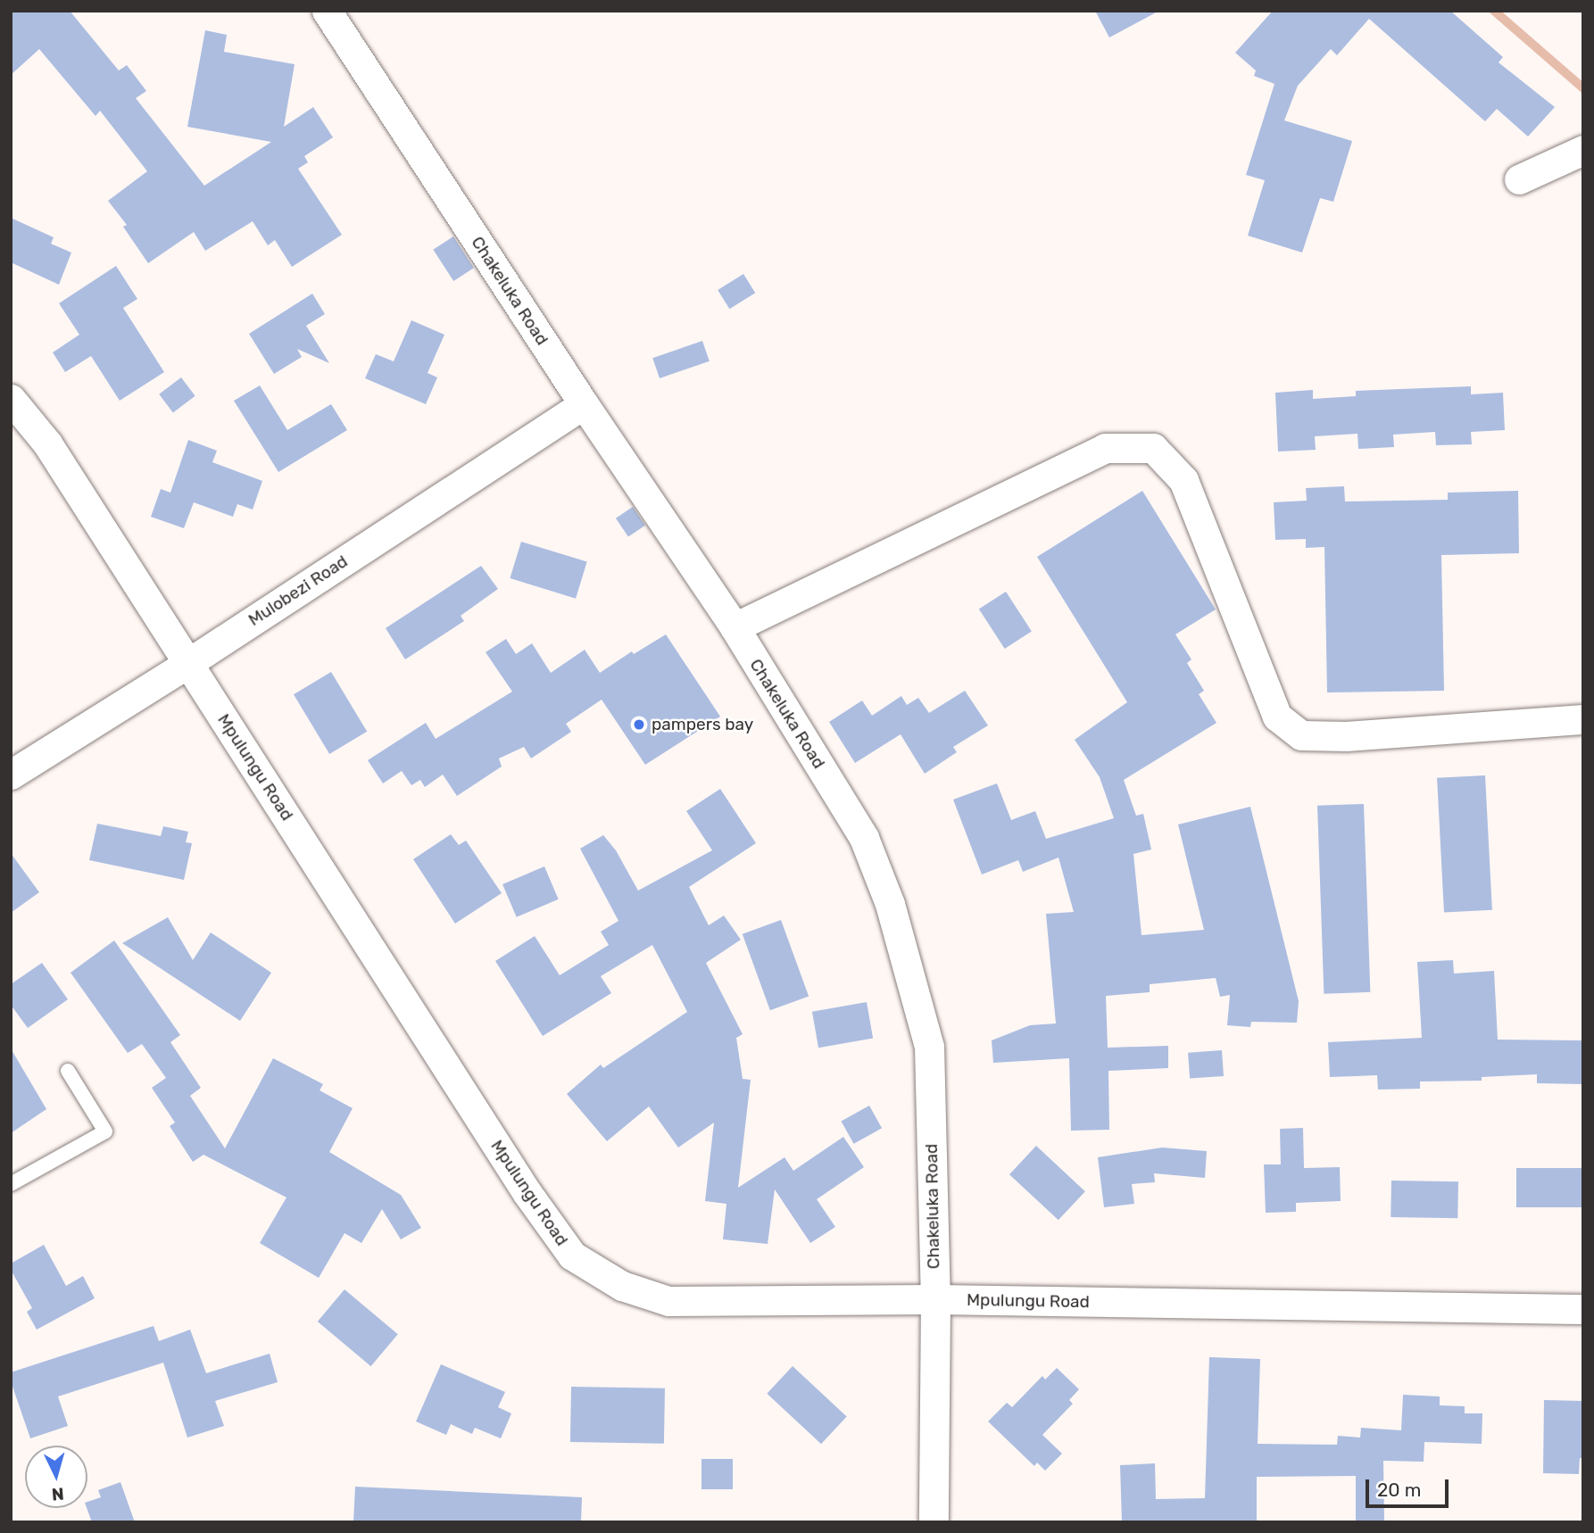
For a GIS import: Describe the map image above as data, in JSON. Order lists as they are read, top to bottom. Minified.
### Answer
{"streets":{"street":["Chakeluka Road","Mulobezi Road","Mpulungu Road"]},"crossings":[["Chakeluka Road","Mulobezi Road"],["Chakeluka Road","Mpulungu Road"],["Mulobezi Road","Mpulungu Road"]],"places":["pampers bay"],"scale_bar":"20 m","north":"bottom"}
